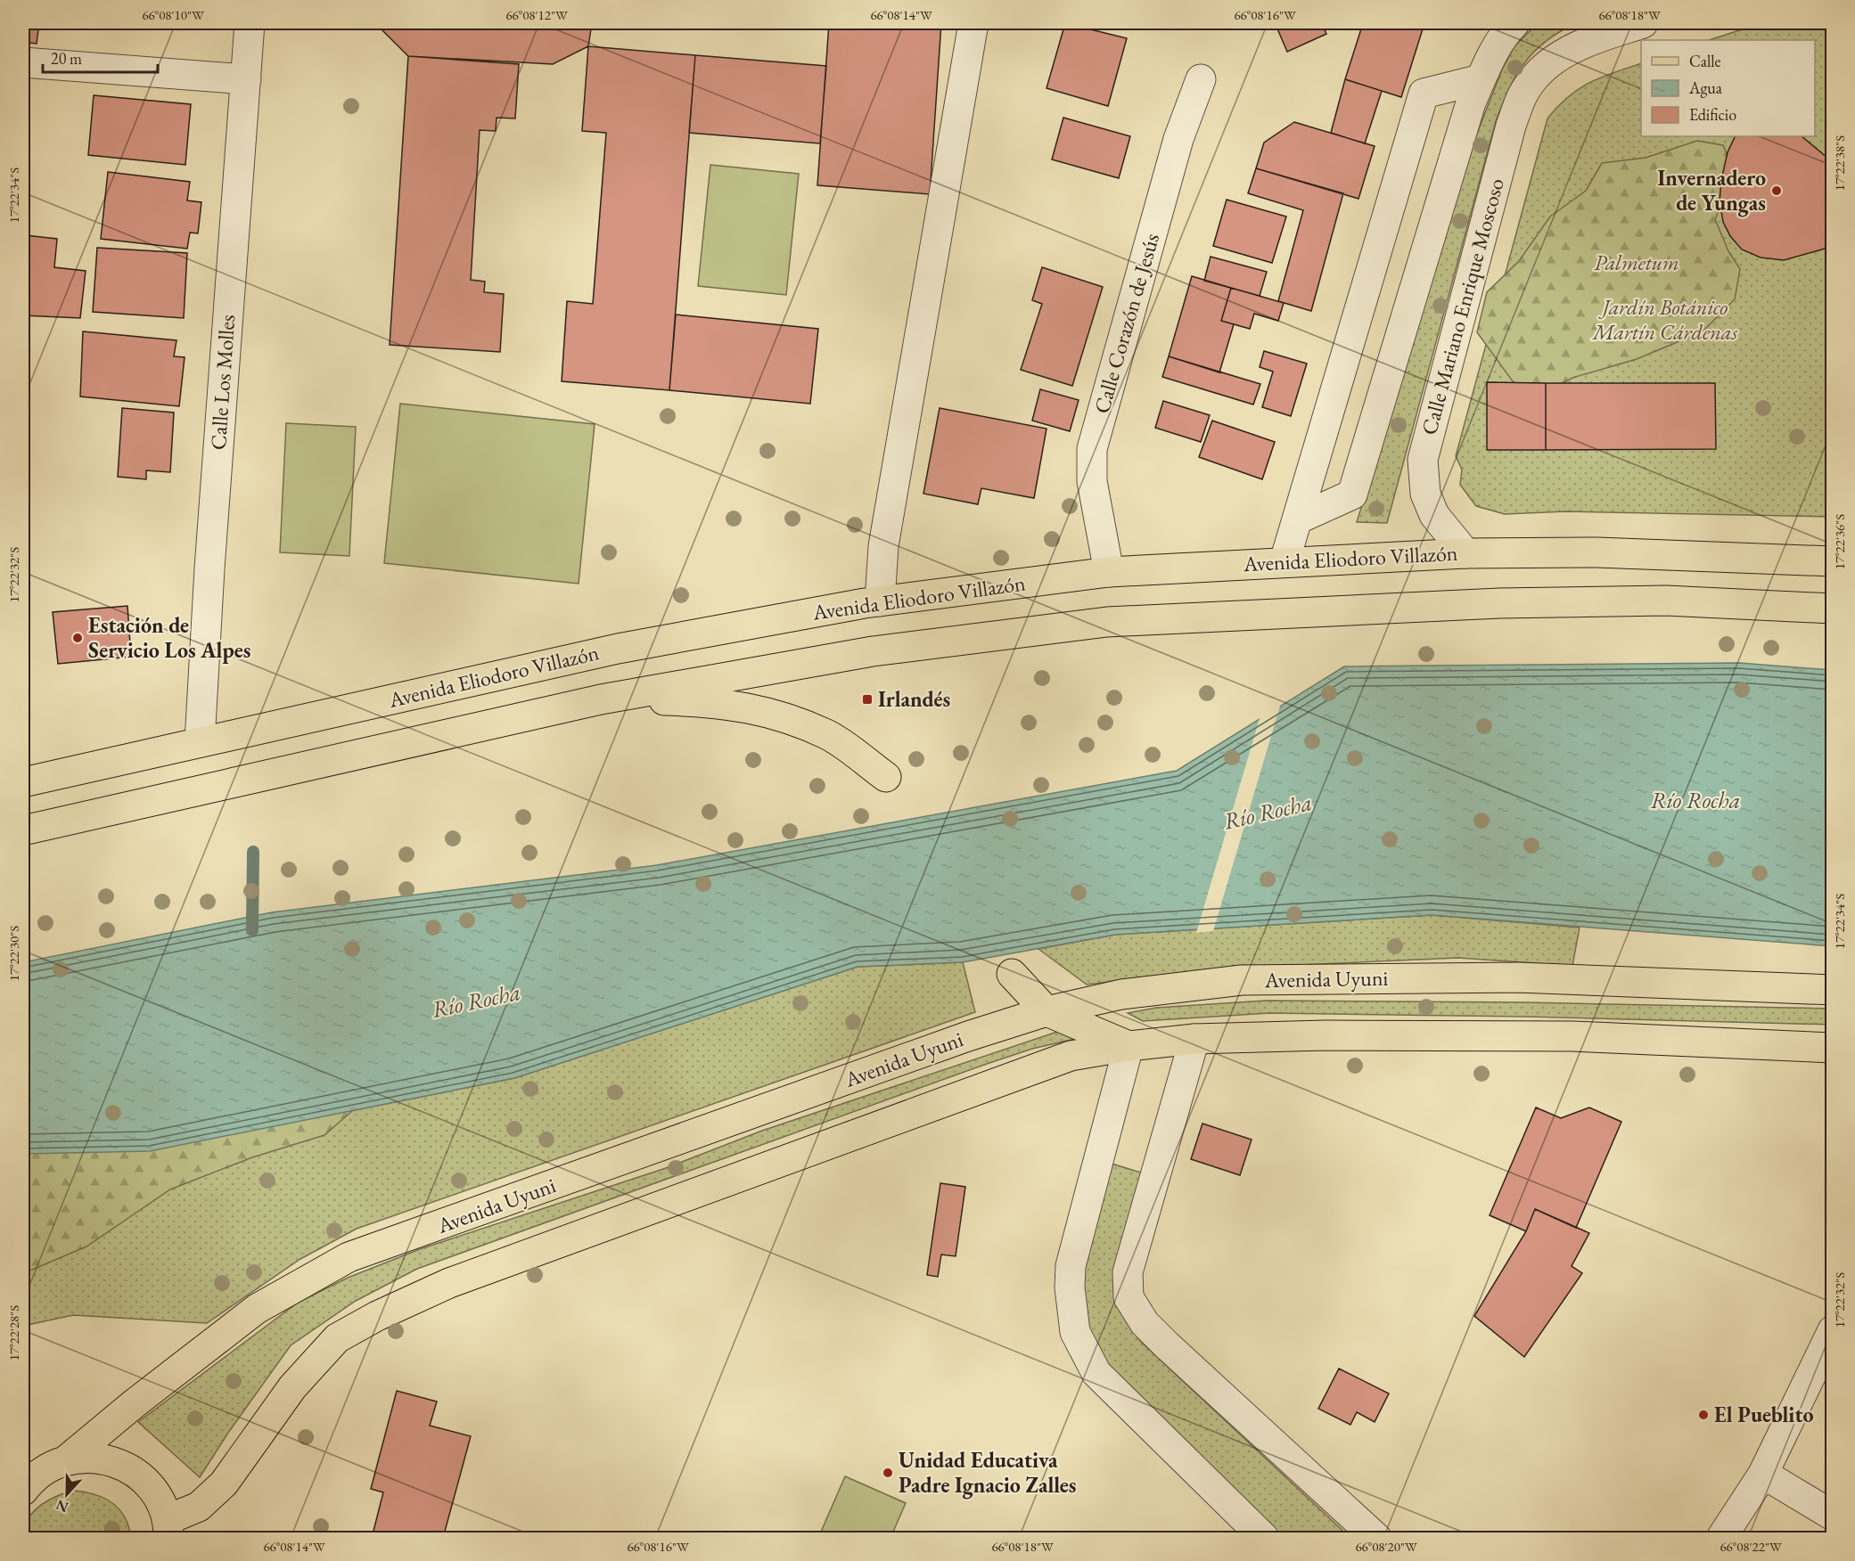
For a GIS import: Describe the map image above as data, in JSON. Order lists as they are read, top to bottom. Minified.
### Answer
{"streets":{"main road":["Avenida Eliodoro Villazón","Avenida Uyuni"],"street":["Calle Mariano Enrique Moscoso","Calle Corazón de Jesús","Calle Los Molles"]},"crossings":[["Calle Mariano Enrique Moscoso","Avenida Eliodoro Villazón"],["Calle Corazón de Jesús","Avenida Eliodoro Villazón"],["Calle Los Molles","Avenida Eliodoro Villazón"]],"water":["Río Rocha"],"parks":["Palmetum","Jardín Botánico Martín Cárdenas"],"places":{"other":["Invernadero de Yungas","Estación de Servicio Los Alpes","El Pueblito","Unidad Educativa Padre Ignacio Zalles"],"transit":["Irlandés"]},"legend":["Calle","Agua","Edificio"],"scale_bar":"20 m","north":"bottom","coordinates":["66°08'10\"W","66°08'12\"W","66°08'14\"W","66°08'16\"W","66°08'18\"W","17°22'38\"S","17°22'34\"S","17°22'36\"S","17°22'32\"S","17°22'30\"S","17°22'28\"S","66°08'20\"W","66°08'22\"W"]}
